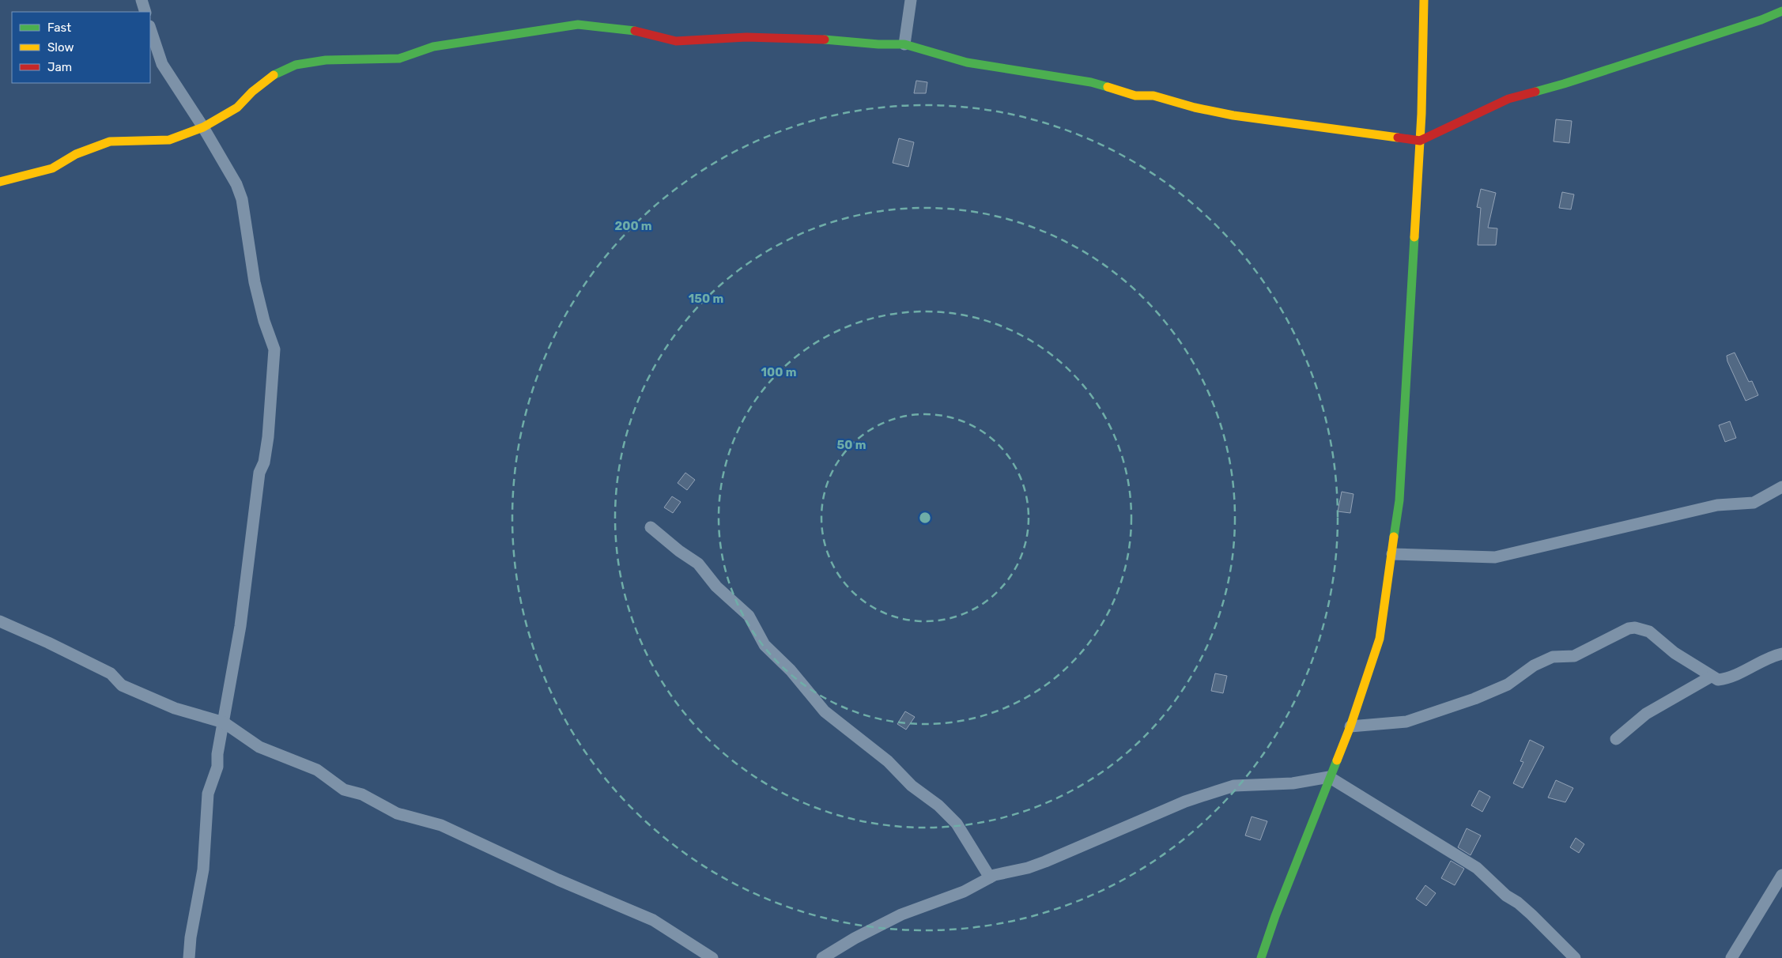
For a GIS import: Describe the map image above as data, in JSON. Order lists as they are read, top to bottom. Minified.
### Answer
{"legend":["Fast","Slow","Jam"],"rings":["200 m","150 m","100 m","50 m"]}
